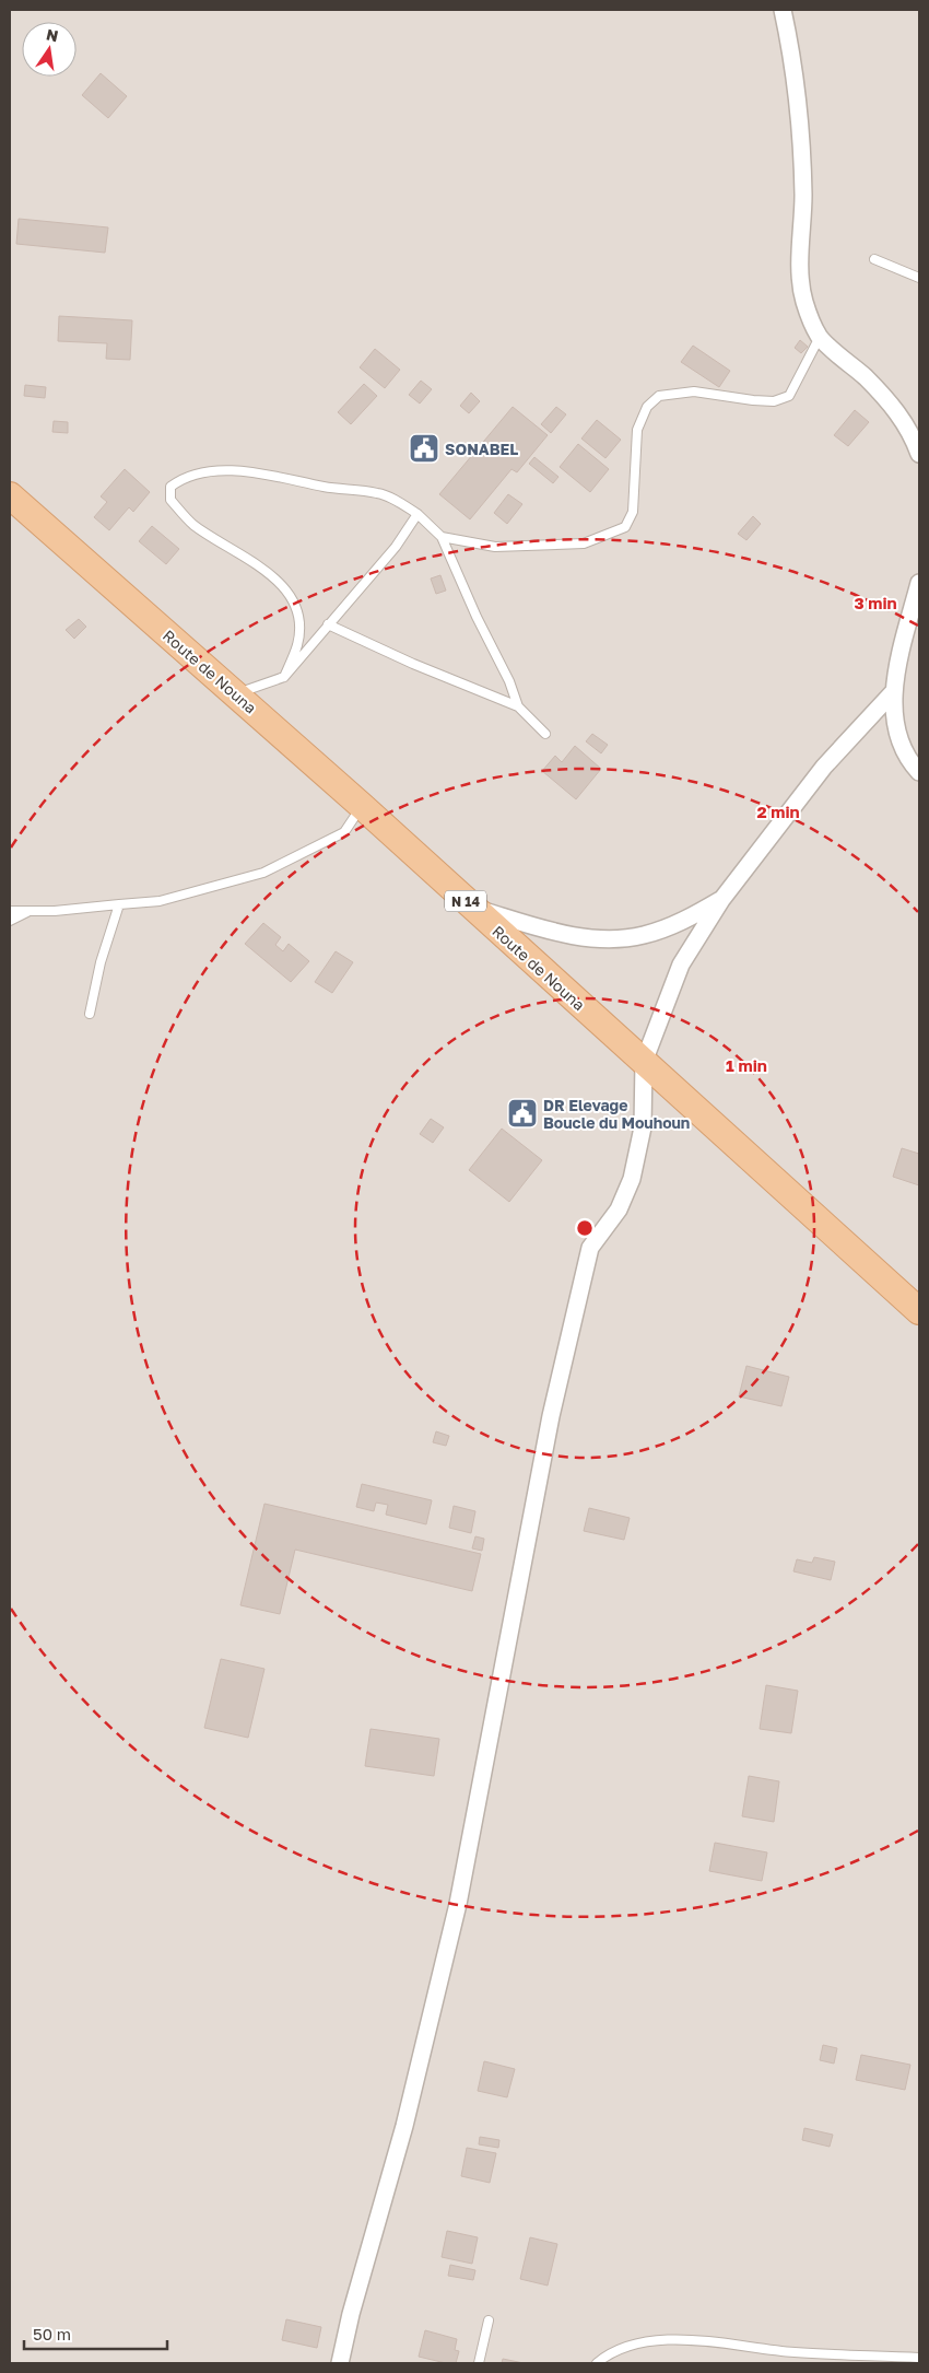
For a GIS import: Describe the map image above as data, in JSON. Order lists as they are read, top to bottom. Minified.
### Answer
{"streets":{"main road":["Route de Nouna","N 14"]},"places":{"public building":["SONABEL","DR Elevage Boucle du Mouhoun"]},"scale_bar":"50 m","north":"top","rings":["3 min","2 min","1 min"]}
